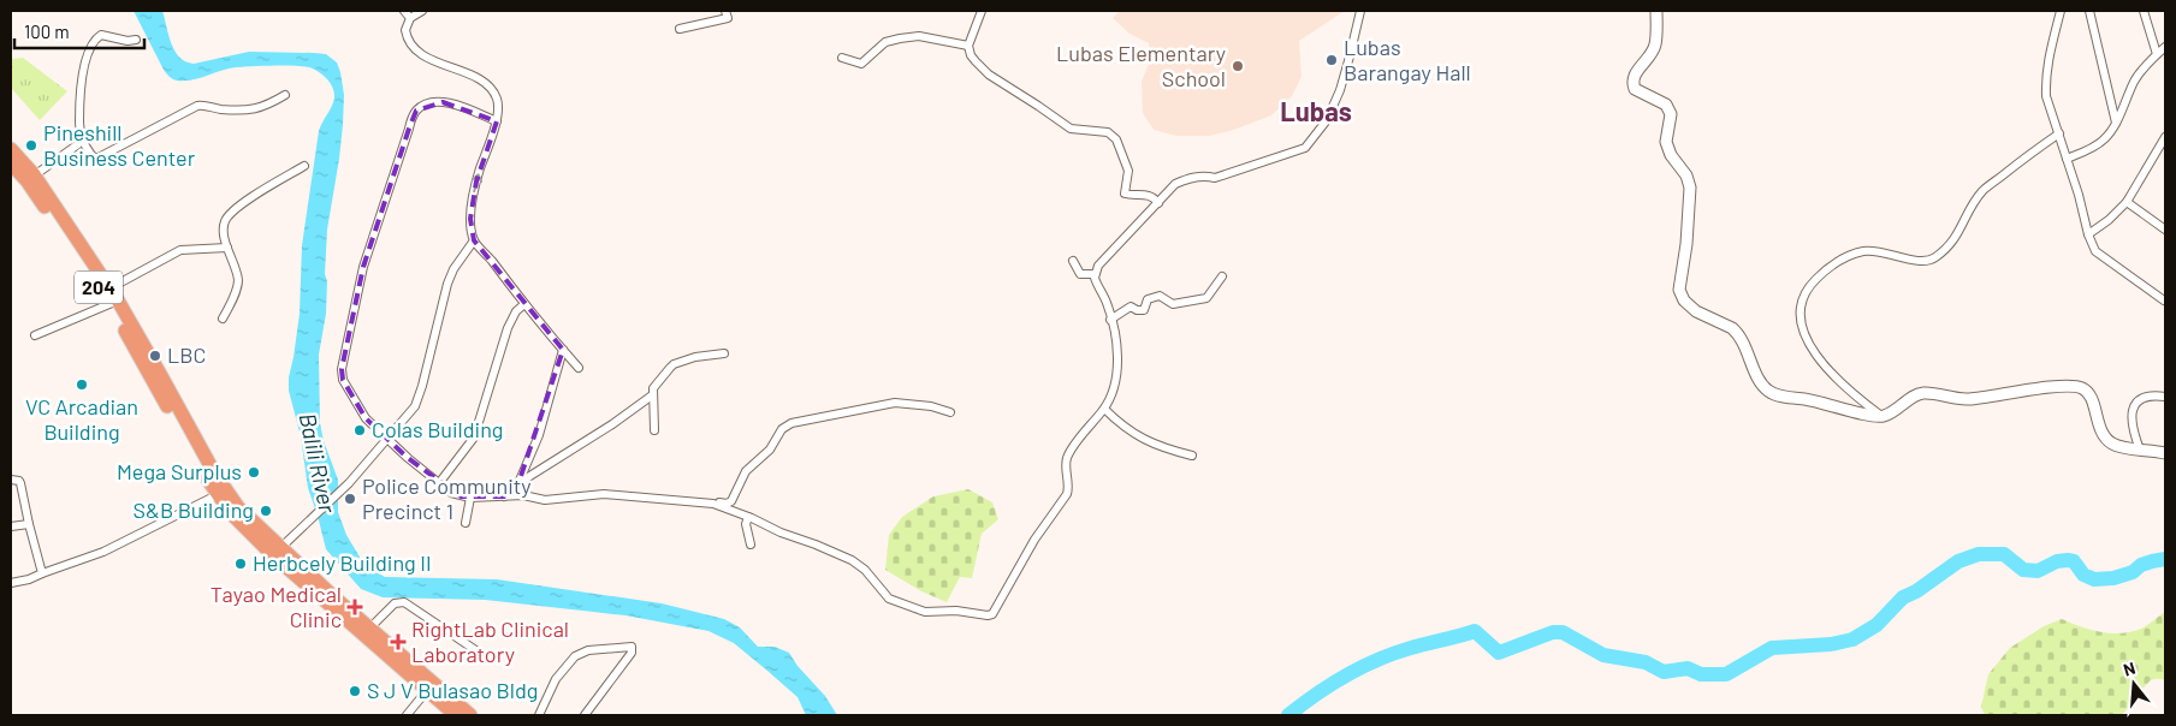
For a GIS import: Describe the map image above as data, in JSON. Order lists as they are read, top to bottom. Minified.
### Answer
{"streets":{"highway":["204"]},"districts":["Lubas"],"water":["Balili River"],"places":{"other":["Lubas Barangay Hall","Lubas Elementary School","Pineshill Business Center","LBC","VC Arcadian Building","Colas Building","Mega Surplus","Police Community Precinct 1","S&B Building","Herbcely Building II","S J V Bulasao Bldg"],"health":["Tayao Medical Clinic","RightLab Clinical Laboratory"]},"scale_bar":"100 m","north":"top"}
